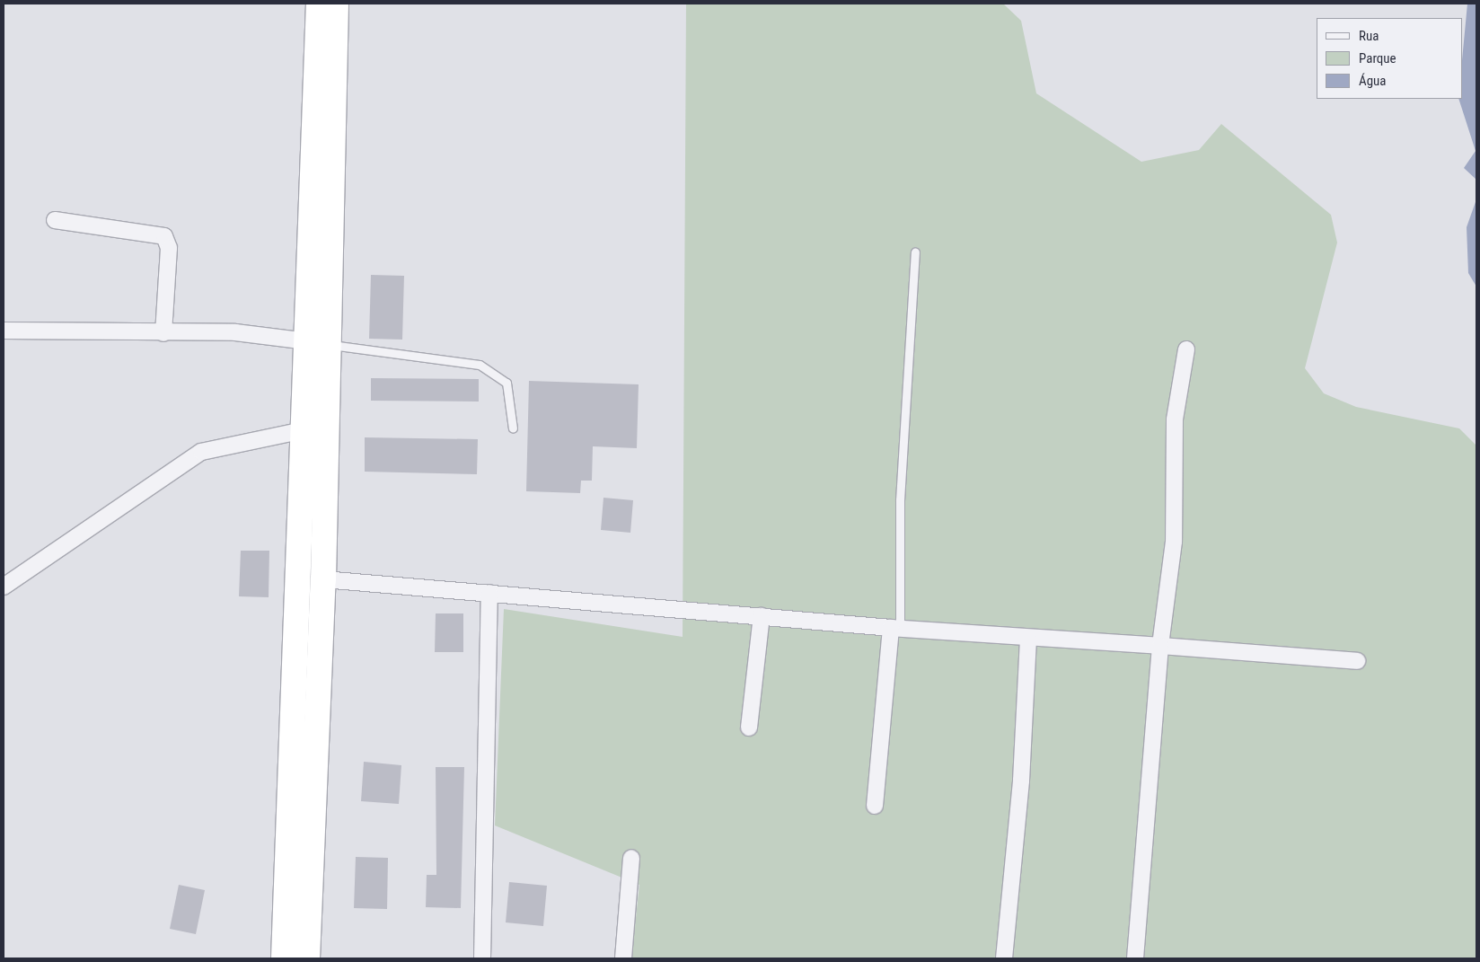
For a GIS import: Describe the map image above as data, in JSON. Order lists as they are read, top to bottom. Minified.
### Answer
{"legend":["Rua","Parque","Água"]}
